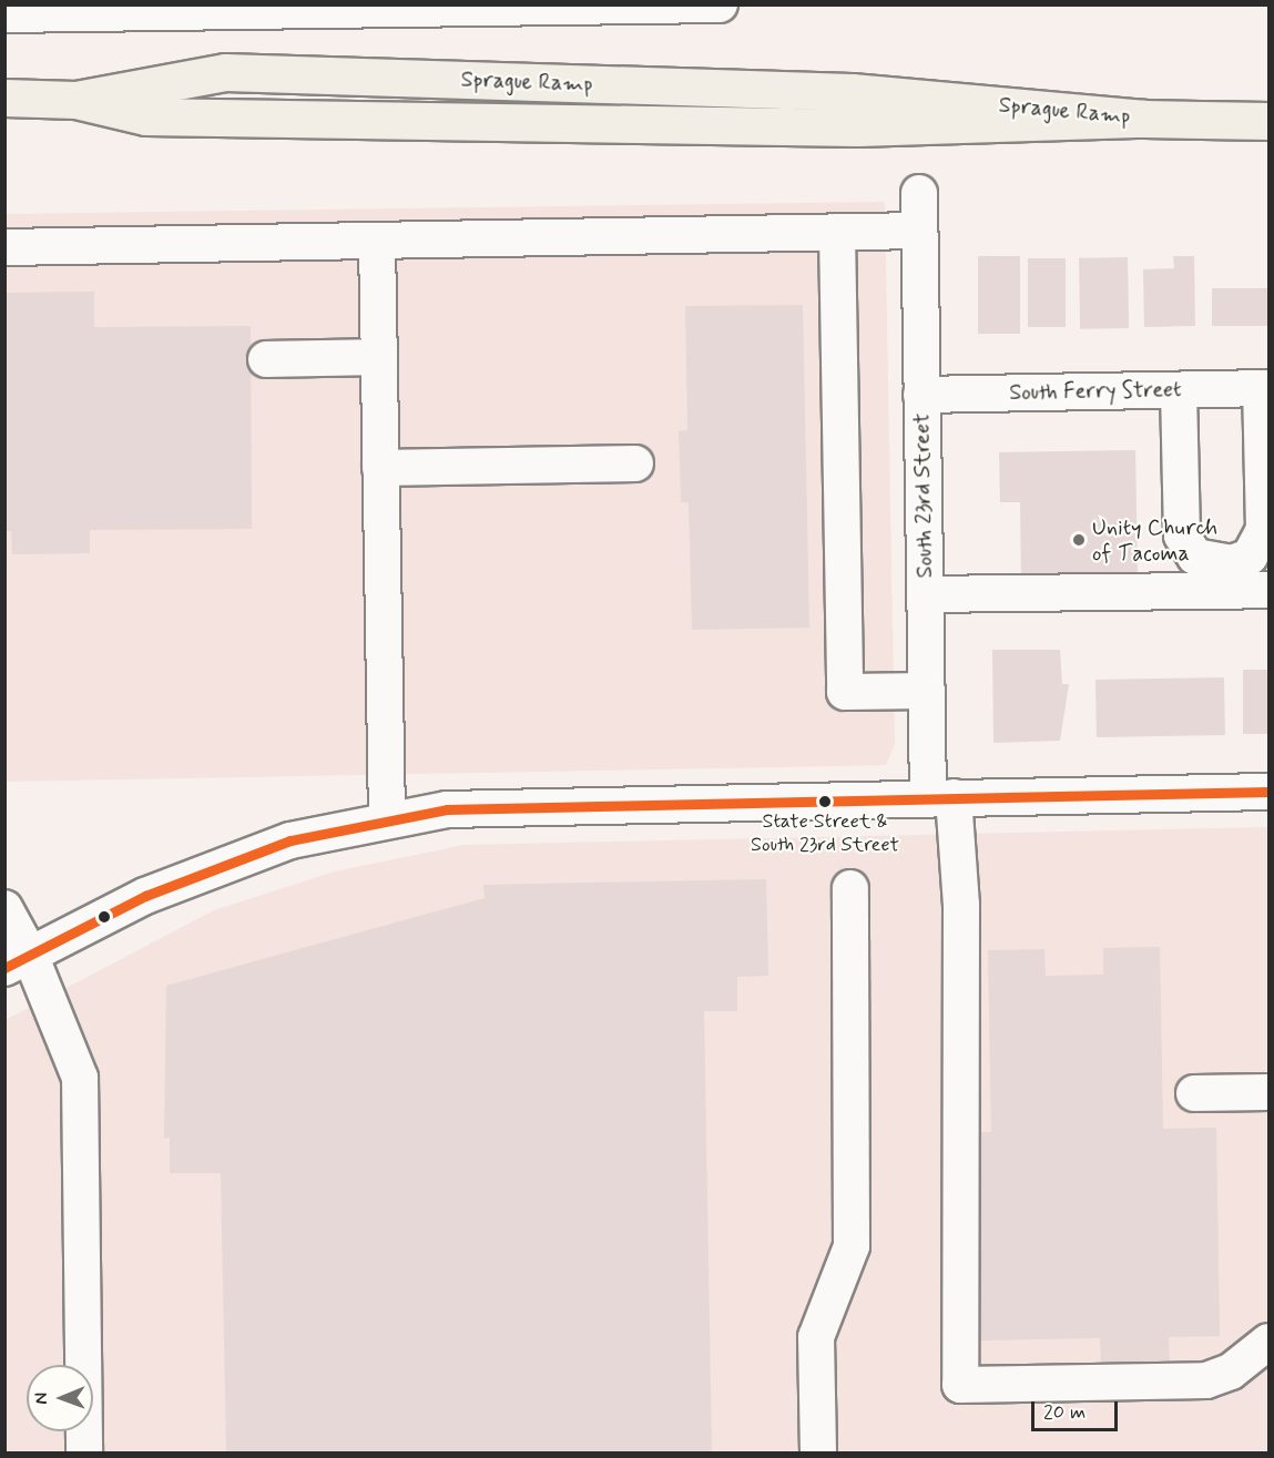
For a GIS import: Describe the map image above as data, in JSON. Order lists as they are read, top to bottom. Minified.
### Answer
{"streets":{"highway":["Sprague Ramp"],"street":["South Ferry Street","South 23rd Street"]},"crossings":[["South Ferry Street","South 23rd Street"]],"places":["Unity Church of Tacoma","State Street & South 23rd Street"],"scale_bar":"20 m","north":"left"}
